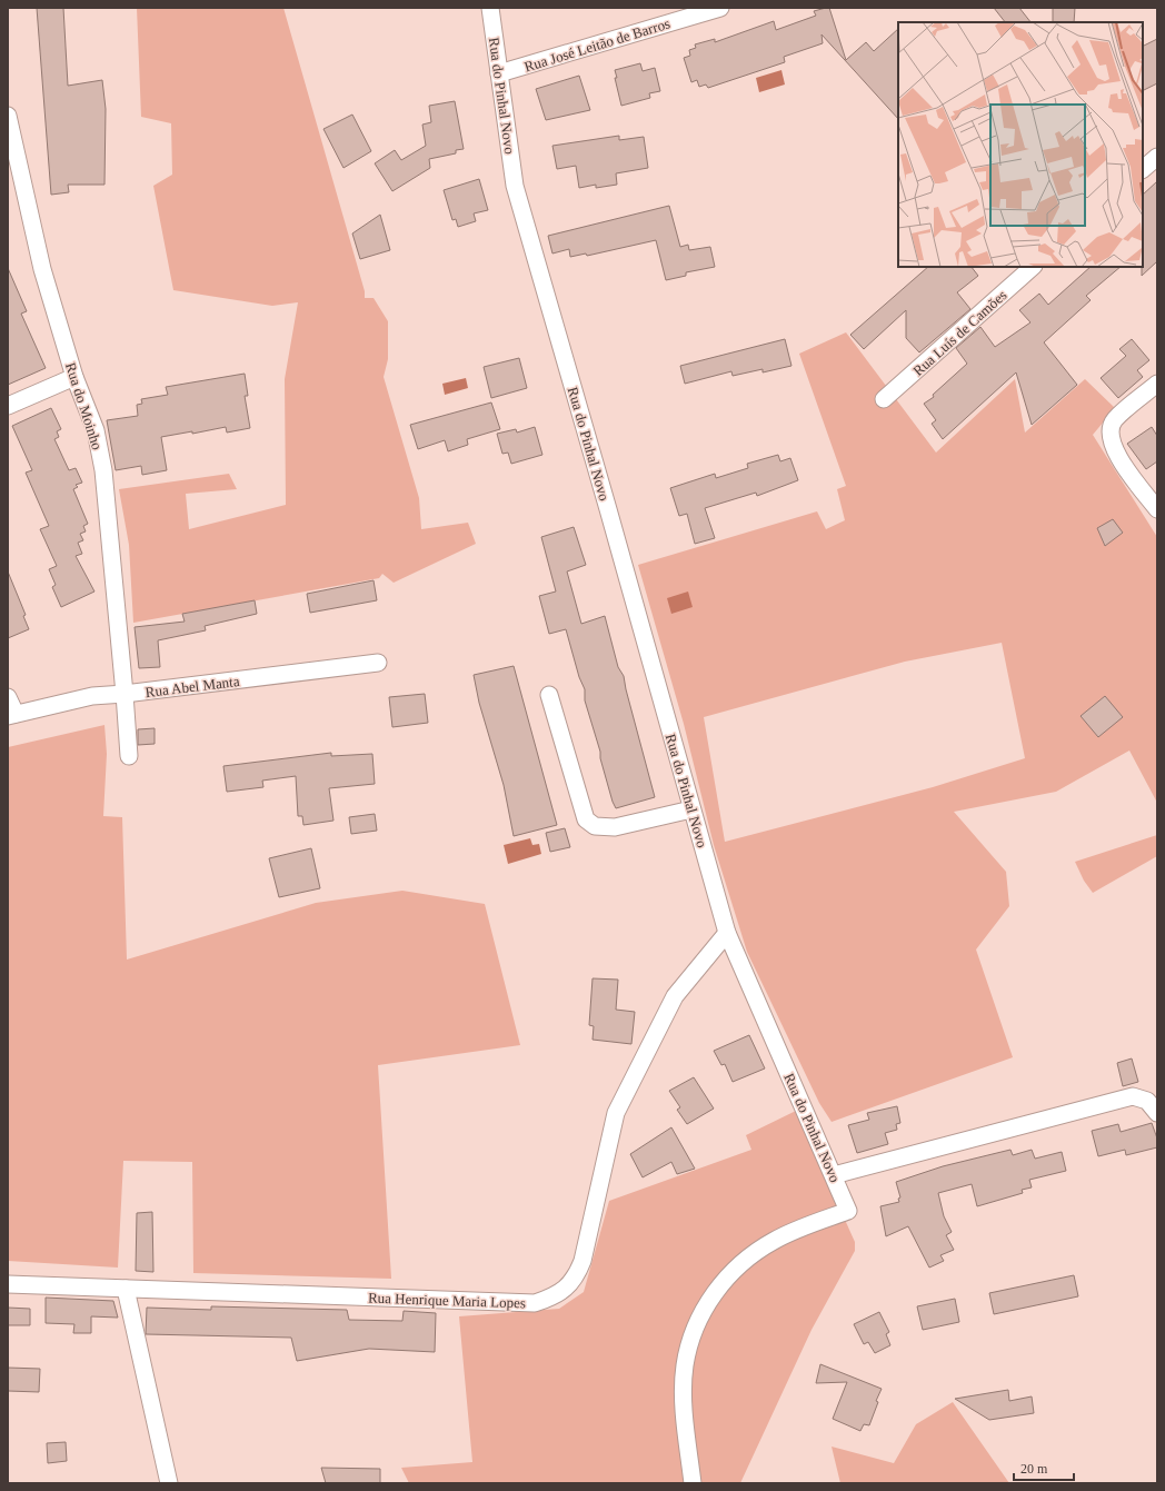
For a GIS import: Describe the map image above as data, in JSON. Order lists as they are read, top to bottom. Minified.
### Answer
{"streets":{"street":["Rua José Leitão de Barros","Rua do Pinhal Novo","Rua Luís de Camões","Rua do Moinho","Rua Abel Manta","Rua Henrique Maria Lopes"]},"crossings":[["Rua José Leitão de Barros","Rua do Pinhal Novo"],["Rua do Pinhal Novo","Rua Henrique Maria Lopes"],["Rua do Moinho","Rua Abel Manta"]],"scale_bar":"20 m"}
